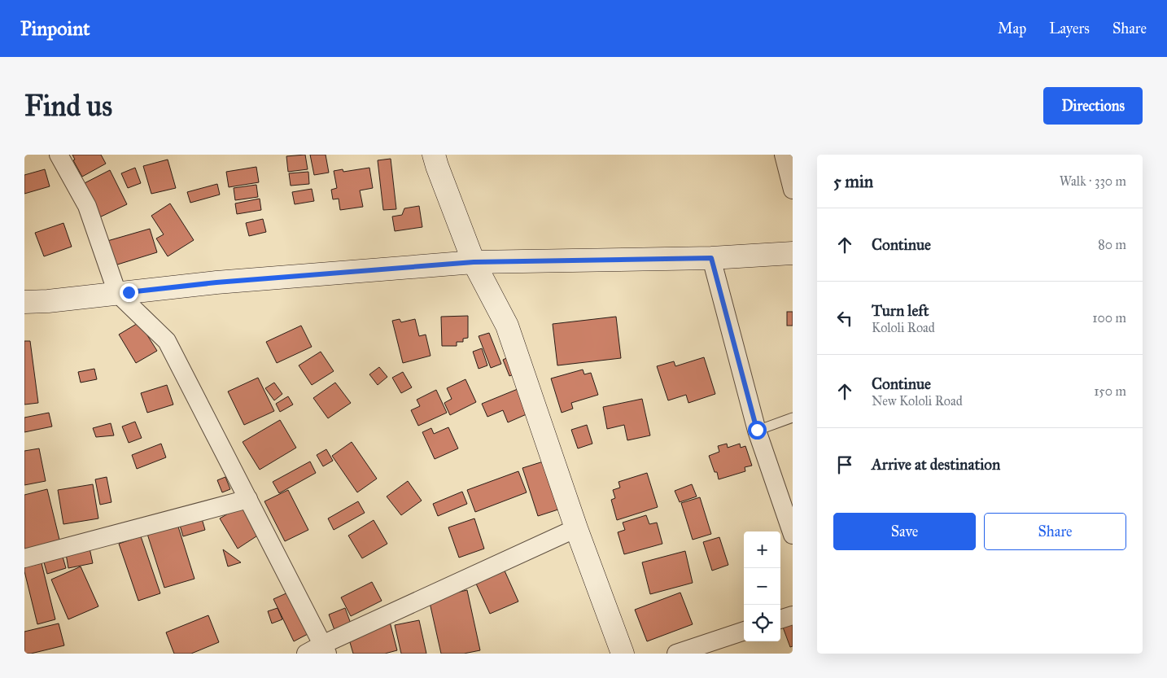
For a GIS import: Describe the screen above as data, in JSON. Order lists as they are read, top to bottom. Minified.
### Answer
{"page":{"header":"Pinpoint","nav":["Map","Layers","Share"],"buttons":["Directions",["Save","Share"]],"title":"Find us","heading":["5 min","Walk · 330 m"],"list":[["Continue","80 m"],["Turn left","Kololi Road","100 m"],["Continue","New Kololi Road","150 m"],"Arrive at destination"],"map_buttons":["+","−"]}}
